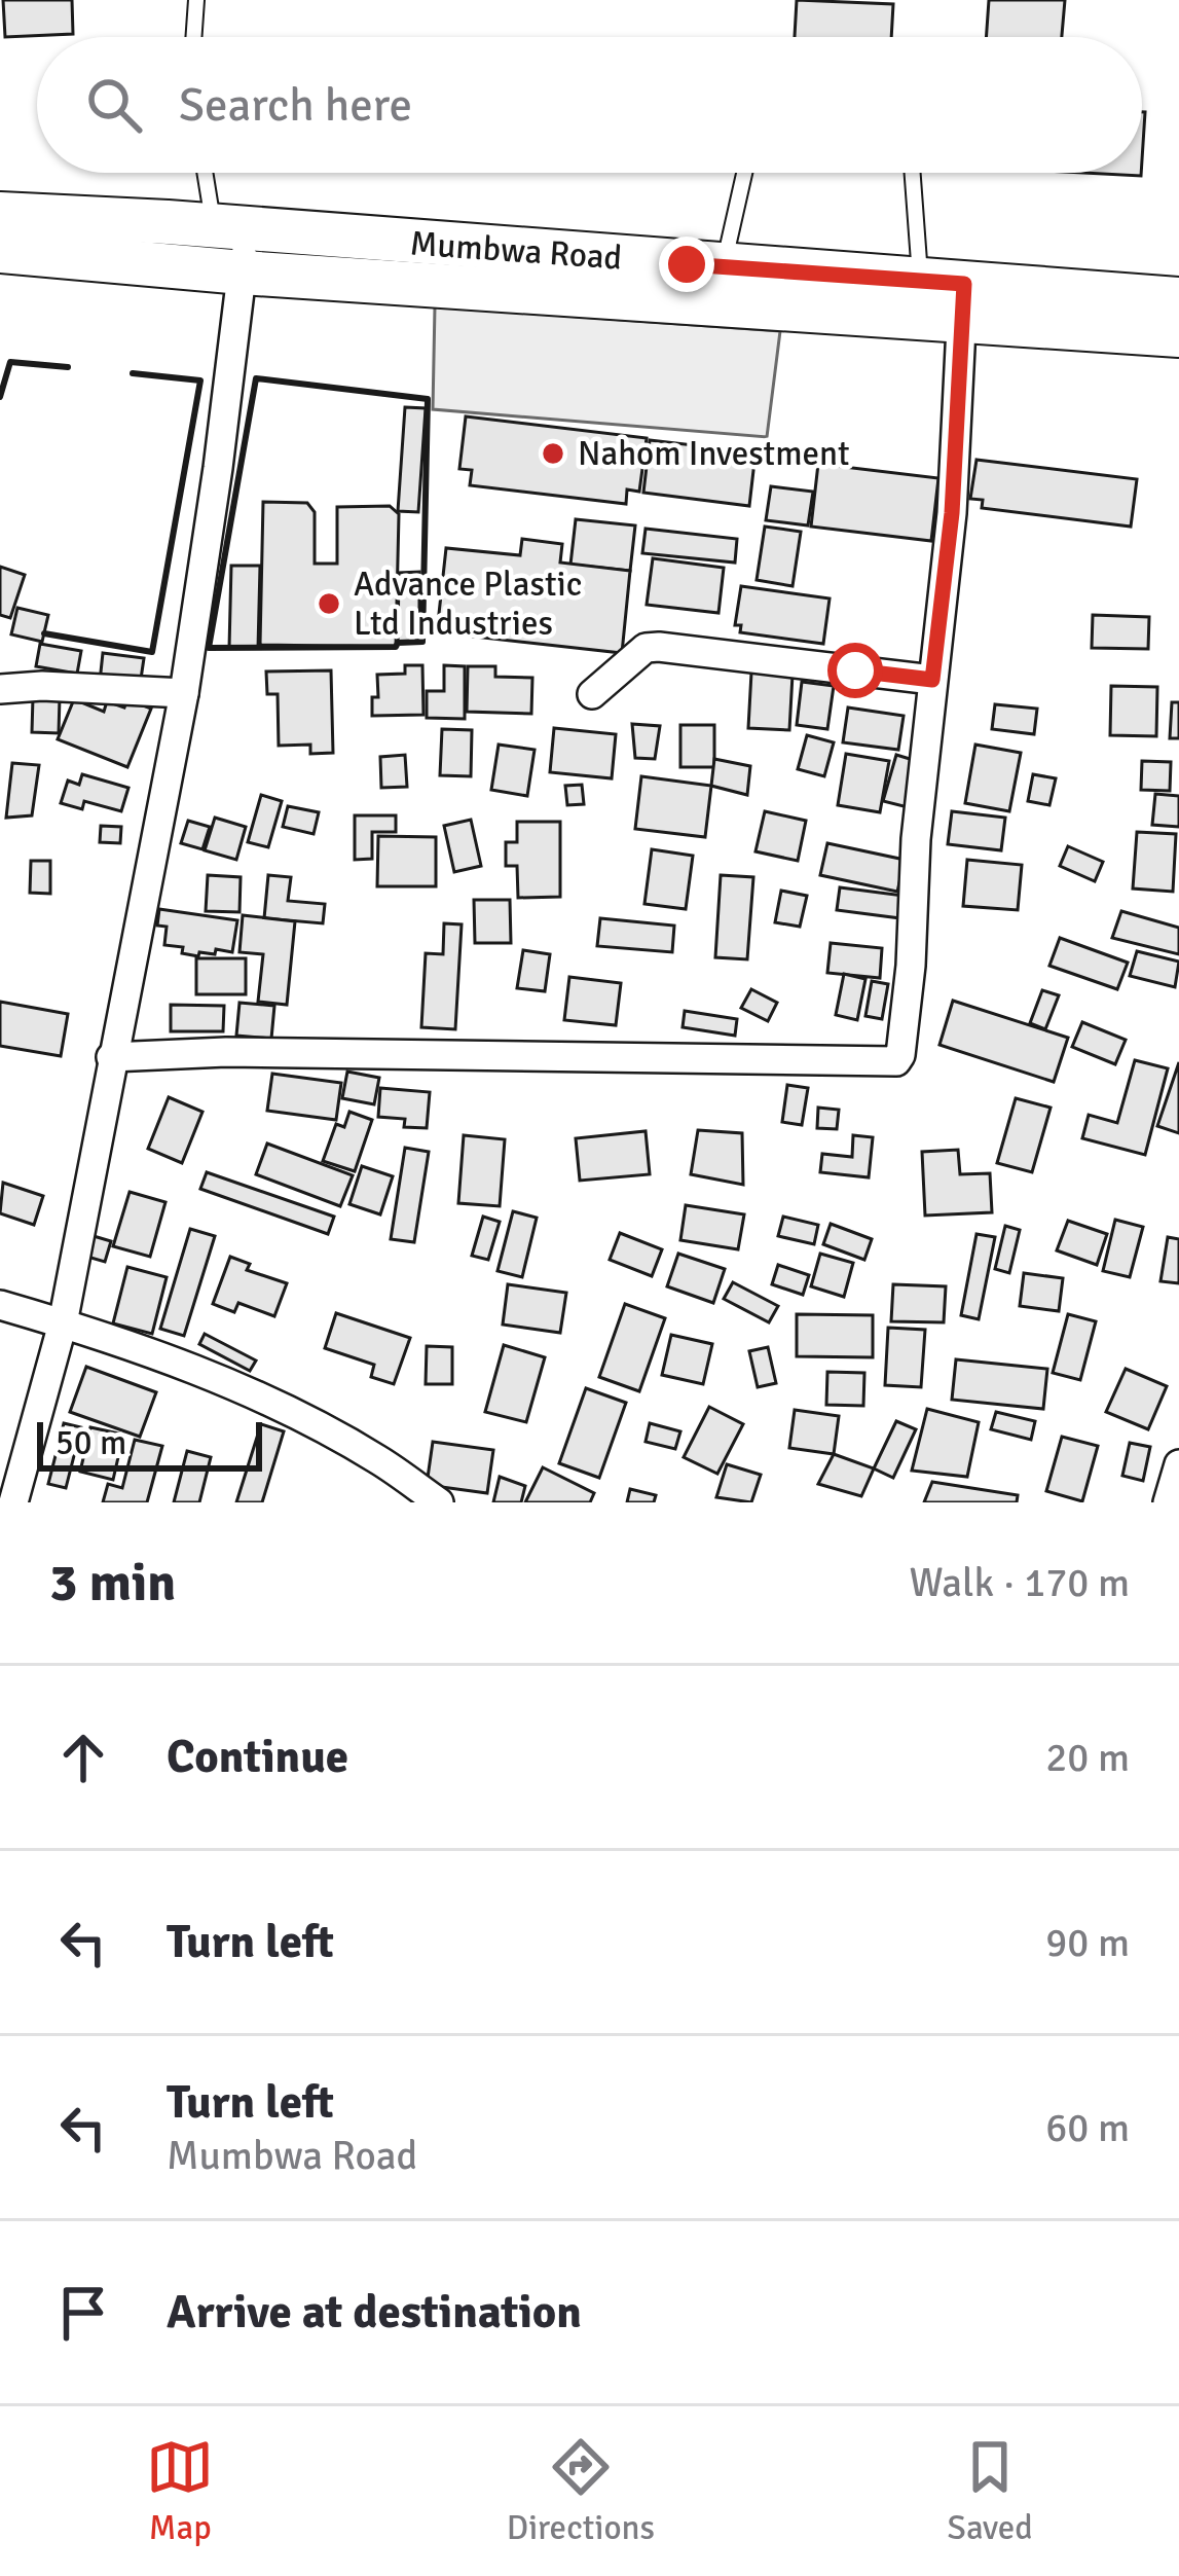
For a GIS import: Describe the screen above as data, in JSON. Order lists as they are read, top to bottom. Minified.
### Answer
{"streets":{"main road":["Mumbwa Road"]},"places":["Nahom Investment","Advance Plastic Ltd Industries"],"scale_bar":"50 m","page":{"search":"Search here","scale":"50 m","heading":["3 min","Walk · 170 m"],"list":[["Continue","20 m"],["Turn left","90 m"],["Turn left","Mumbwa Road","60 m"],"Arrive at destination"],"nav":["Map","Directions","Saved"]}}
